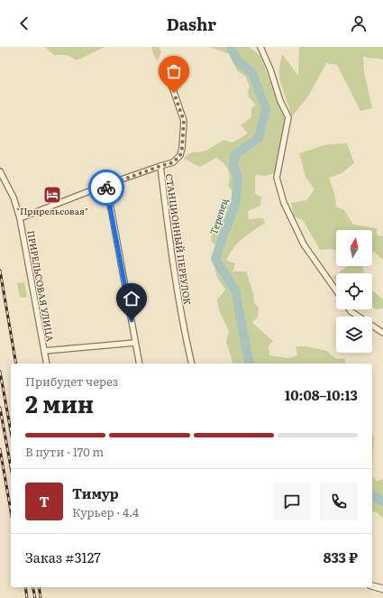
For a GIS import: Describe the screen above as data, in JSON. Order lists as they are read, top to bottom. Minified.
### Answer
{"streets":{"street":["СТАНЦИОННЫЙ ПЕРЕУЛОК","ПРИРЕЛЬСОВАЯ УЛИЦА"]},"water":["Терепец"],"places":{"hotel":["\"Прирельсовая\""]},"north":"top","page":{"header":"Dashr","heading":["2 мин","Прибудет через","10:08–10:13"],"panel":["Тимур","Курьер · 4.4","Заказ #3127","833 ₽"],"bar":"В пути · 170 m","round":"Т"}}
